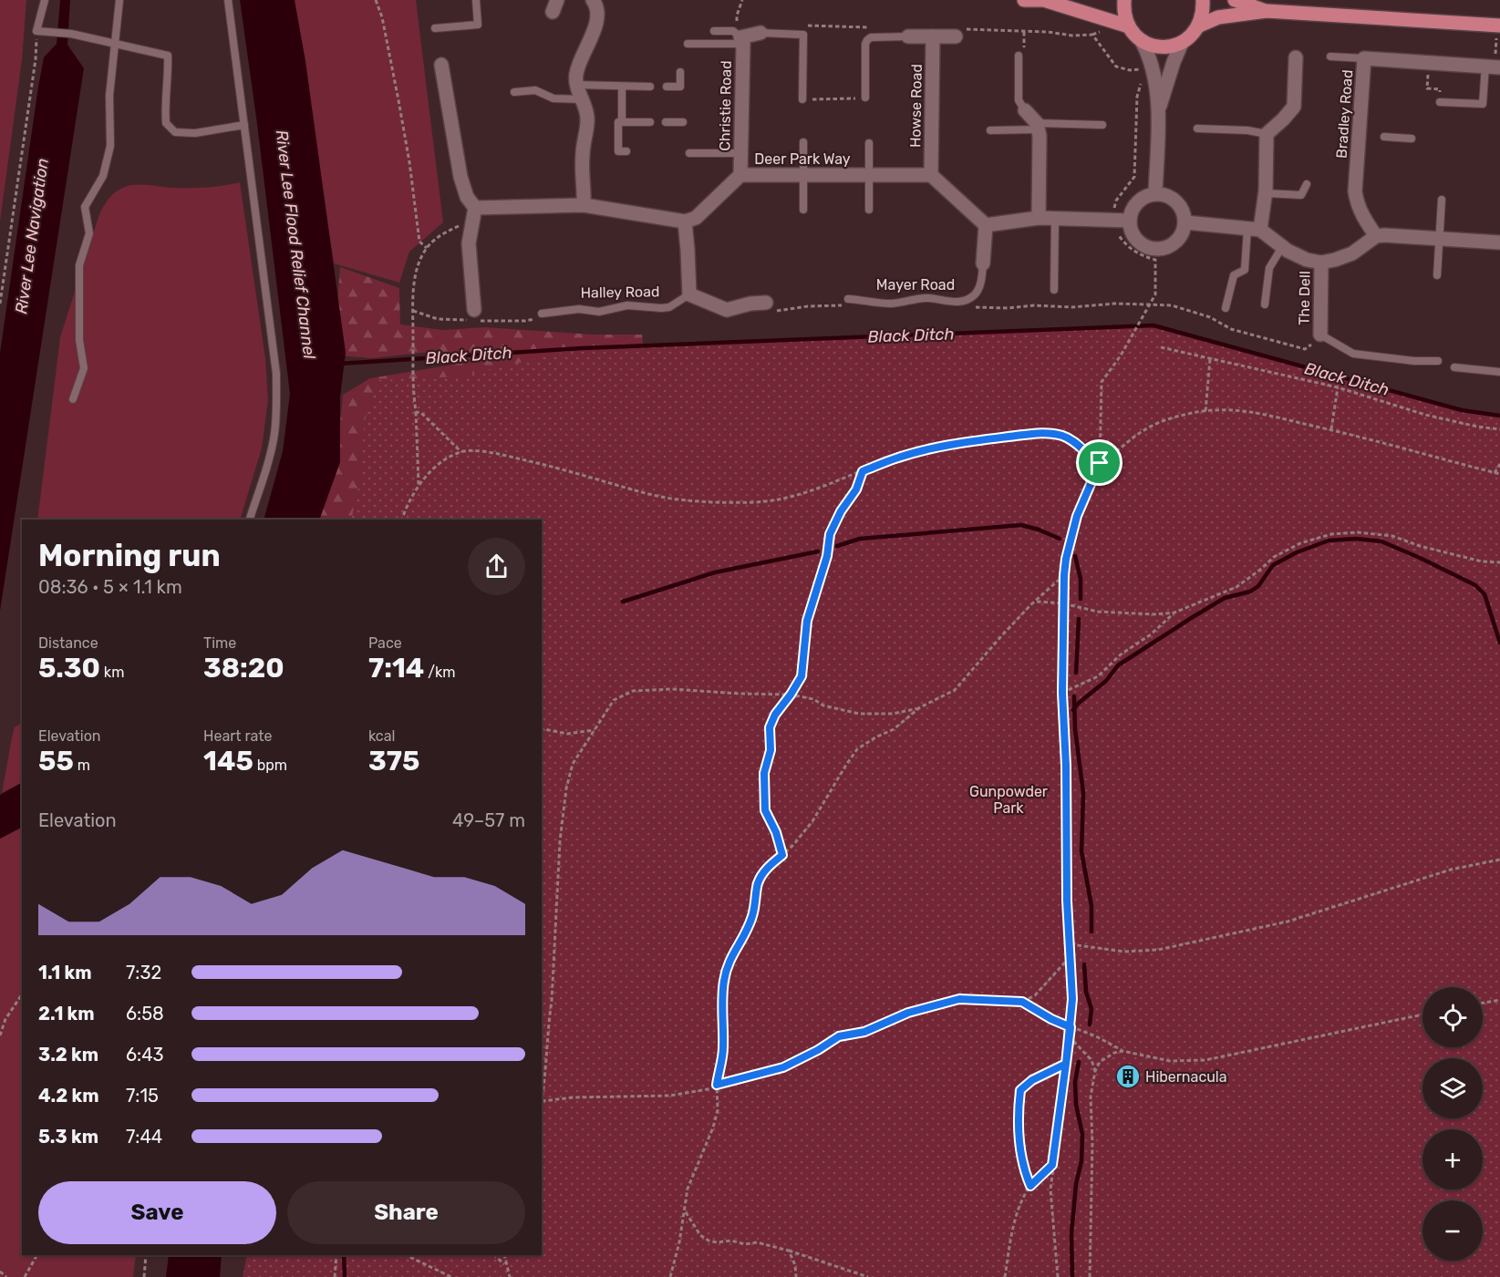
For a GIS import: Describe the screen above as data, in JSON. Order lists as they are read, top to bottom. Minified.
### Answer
{"streets":{"street":["Christie Road","Howse Road","Bradley Road","Deer Park Way","Mayer Road","The Dell"],"lane":["Halley Road"]},"crossings":[["Christie Road","Deer Park Way"],["Howse Road","Deer Park Way"]],"water":["River Lee Navigation","River Lee Flood Relief Channel","Black Ditch"],"parks":["Gunpowder Park"],"places":{"building":["Hibernacula"]},"page":{"heading":["Morning run","08:36 · 5 × 1.1 km"],"stats":[["Distance","5.30 km"],["Time","38:20"],["Pace","7:14 /km"],["Elevation","55 m"],["Heart rate","145 bpm"],["kcal","375"]],"chart":["Elevation","49–57 m"],"list":[{"name":"1.1 km","note":"7:32"},{"name":"2.1 km","note":"6:58"},{"name":"3.2 km","note":"6:43"},{"name":"4.2 km","note":"7:15"},{"name":"5.3 km","note":"7:44"}],"map_buttons":["+","−"],"buttons":["Save","Share"]}}
